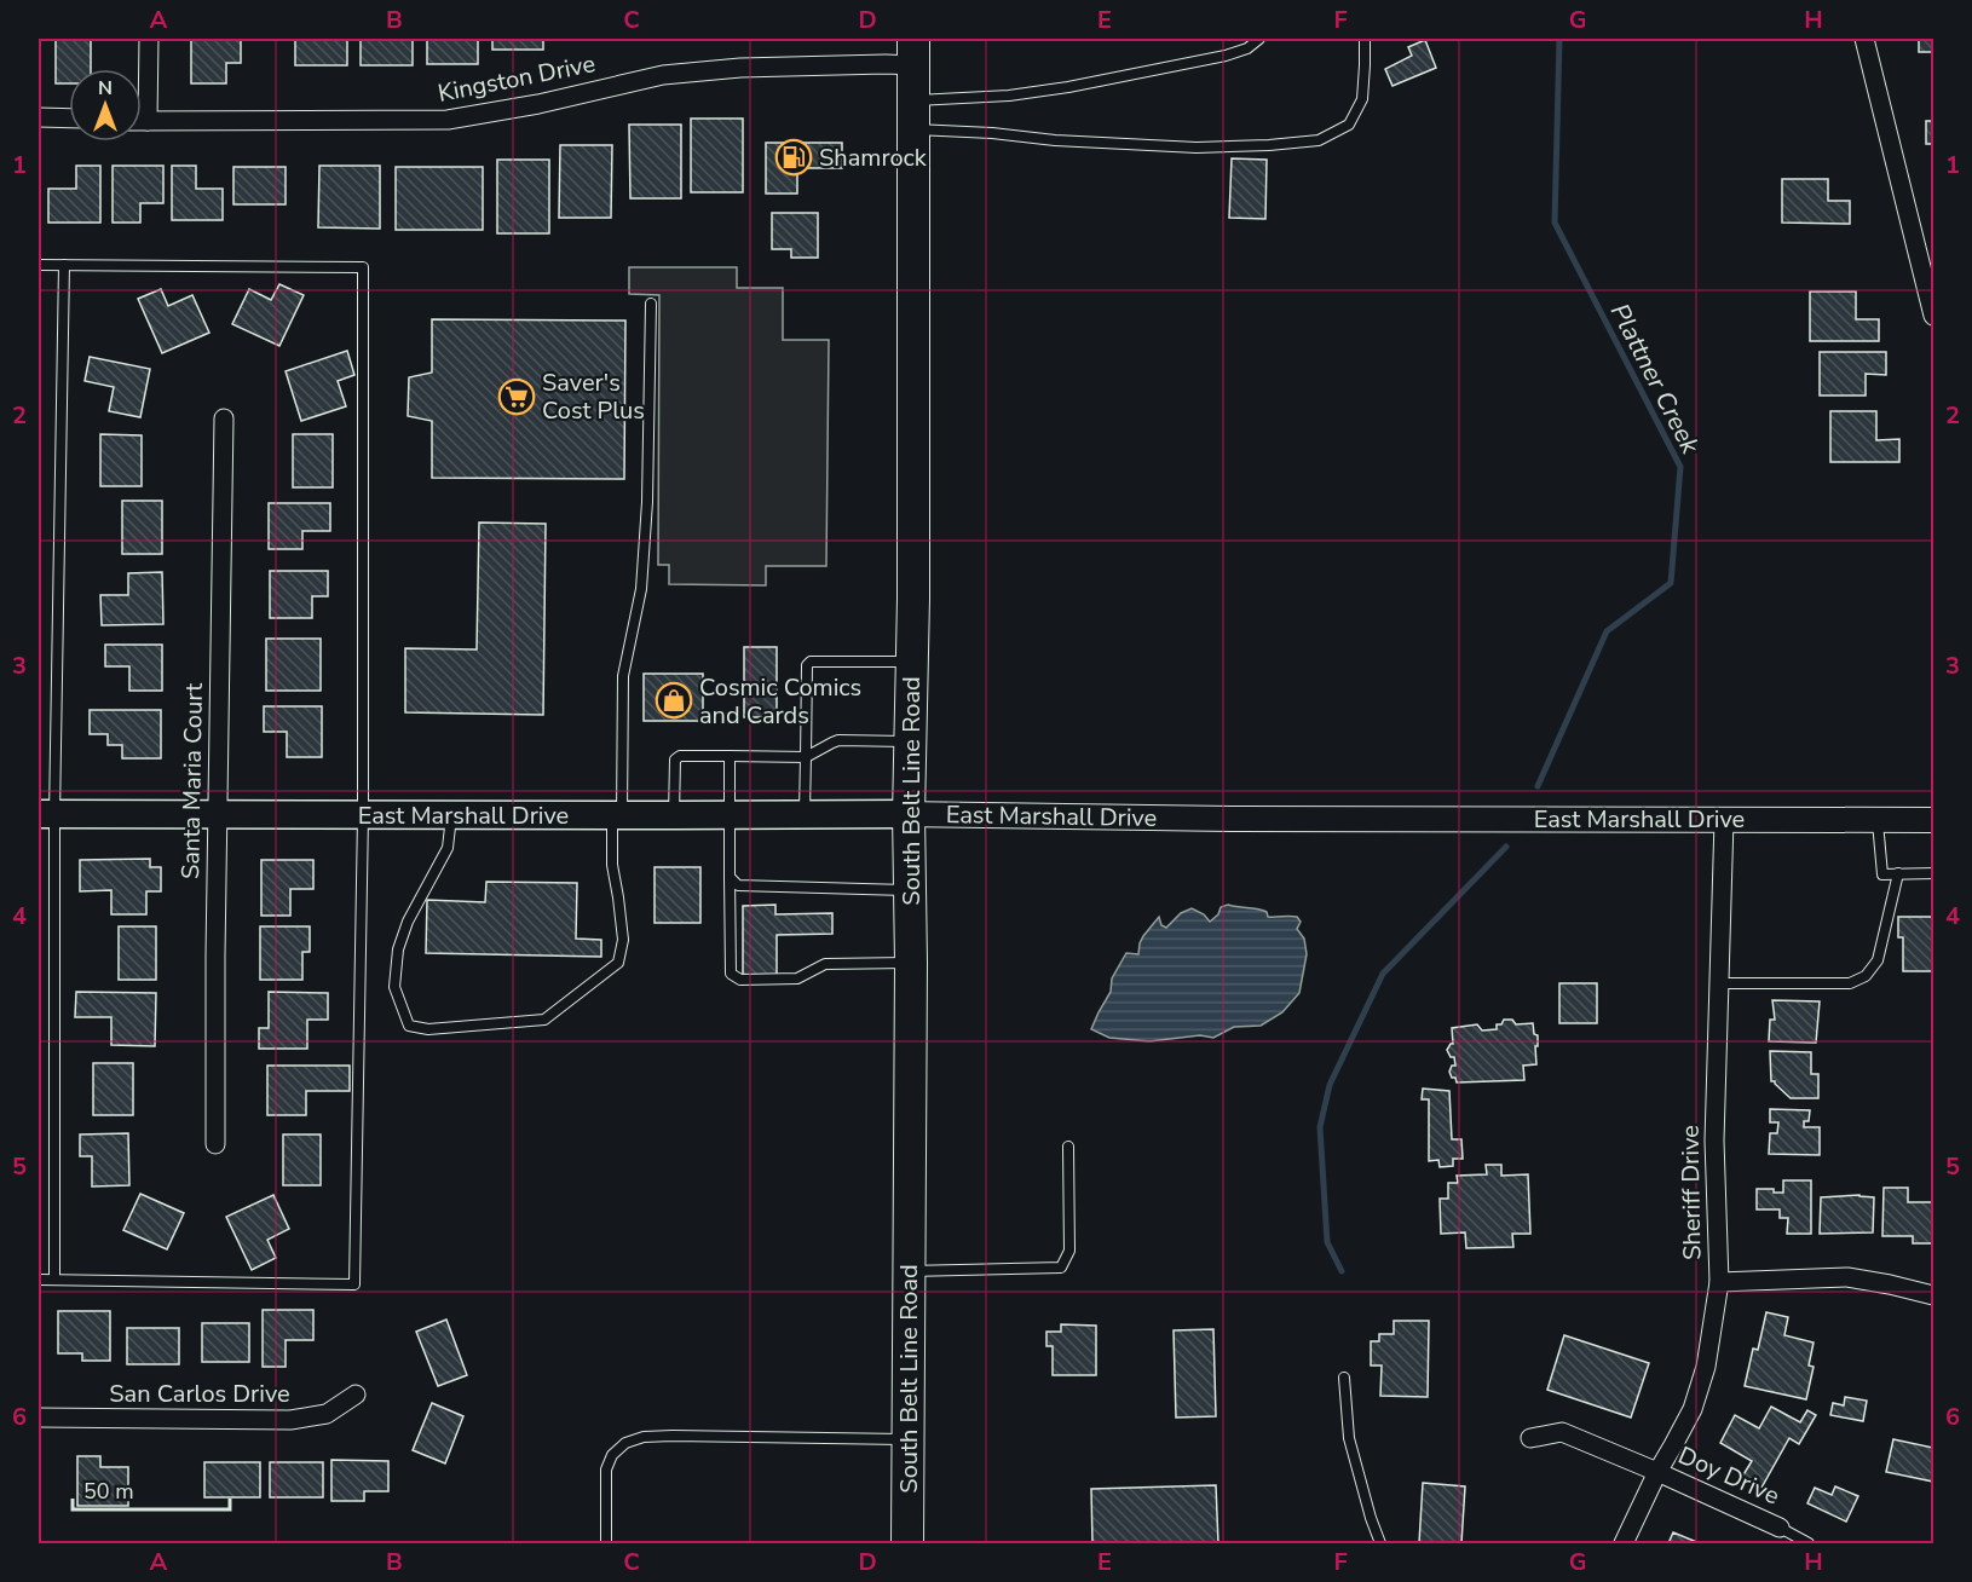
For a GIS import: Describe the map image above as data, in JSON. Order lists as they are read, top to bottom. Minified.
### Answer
{"streets":{"main road":["South Belt Line Road","East Marshall Drive"],"street":["Kingston Drive","Santa Maria Court","Sheriff Drive","San Carlos Drive","Doy Drive"]},"crossings":[["Kingston Drive","South Belt Line Road"],["Santa Maria Court","East Marshall Drive"],["South Belt Line Road","East Marshall Drive"],["East Marshall Drive","Sheriff Drive"],["Sheriff Drive","Doy Drive"]],"water":["Plattner Creek"],"places":{"fuel station":["Shamrock"],"supermarket":["Saver's Cost Plus"],"shop":["Cosmic Comics and Cards"]},"scale_bar":"50 m","north":"top","grid":{"columns":["A","B","C","D","E","F","G","H"],"rows":["1","2","3","4","5","6"]}}
